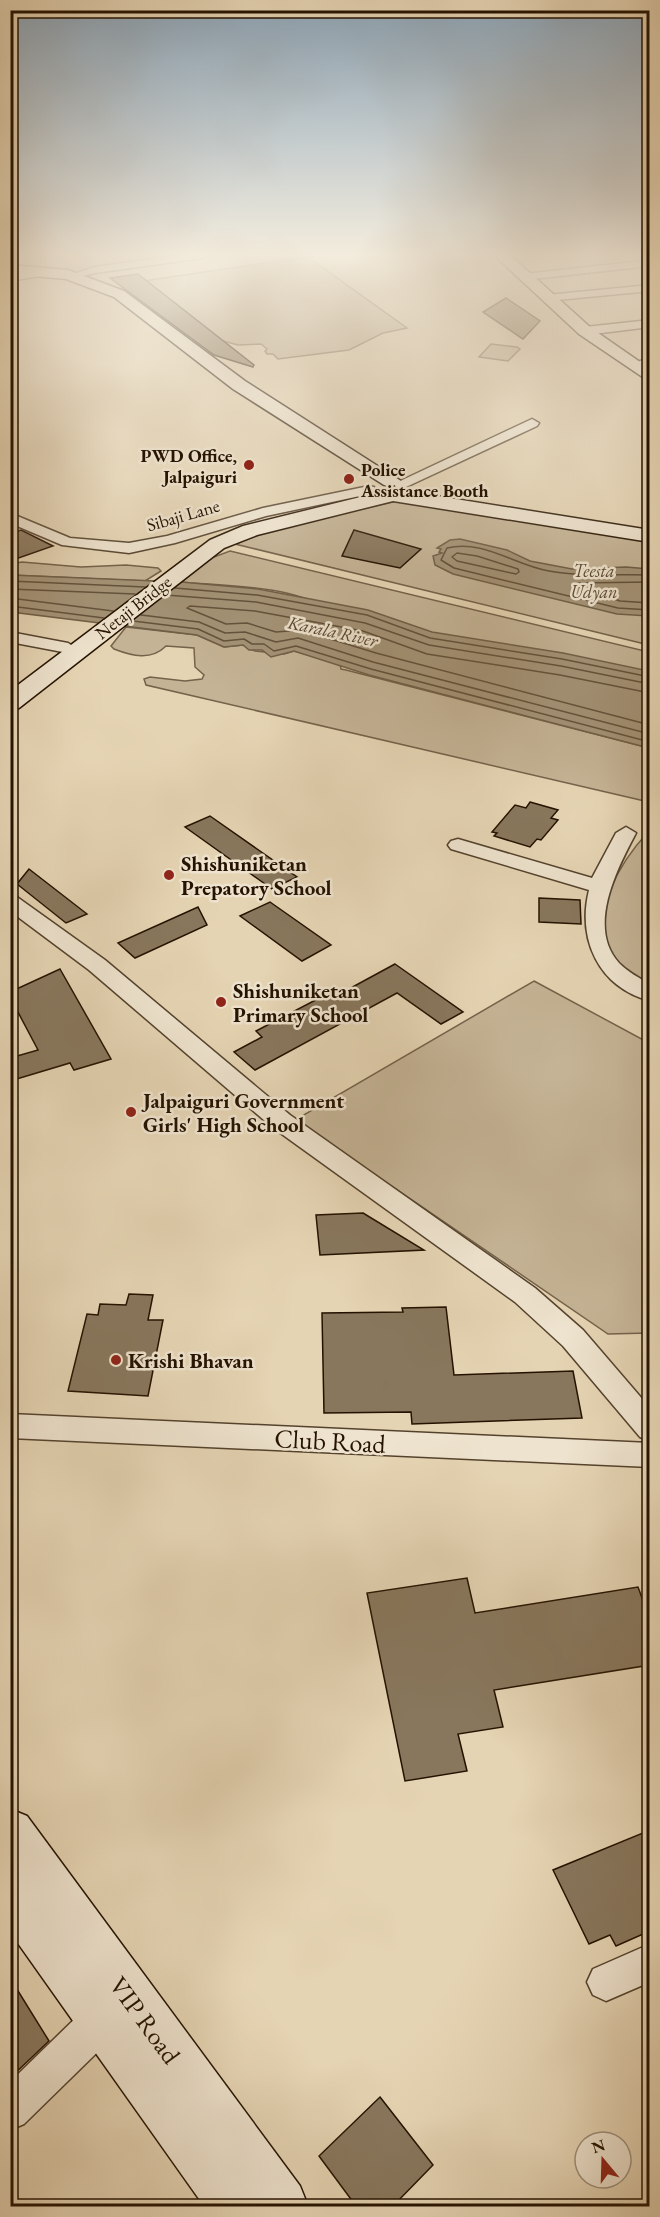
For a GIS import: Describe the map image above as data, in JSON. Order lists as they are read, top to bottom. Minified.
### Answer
{"streets":{"street":["Sibaji Lane","Netaji Bridge","Club Road","VIP Road"]},"water":["Karala River"],"parks":["Teesta Udyan"],"places":["PWD Office, Jalpaiguri","Police Assistance Booth","Shishuniketan Prepatory School","Shishuniketan Primary School","Jalpaiguri Government Girls' High School","Krishi Bhavan"],"north":"top"}
